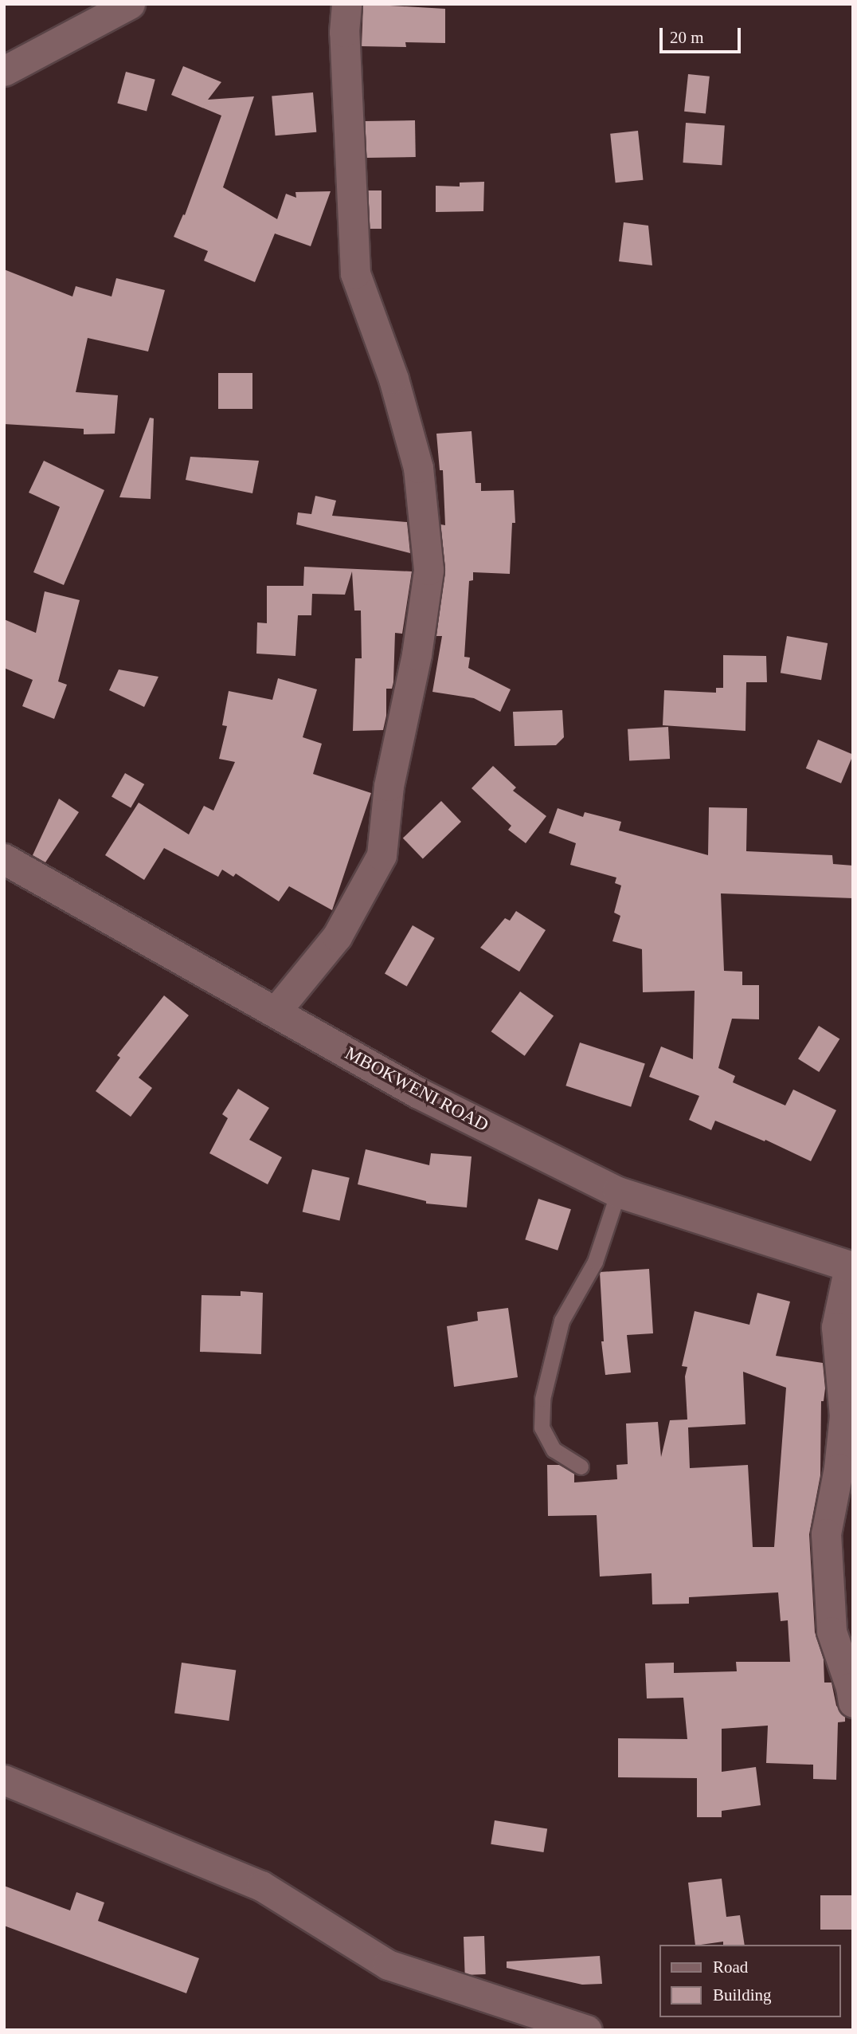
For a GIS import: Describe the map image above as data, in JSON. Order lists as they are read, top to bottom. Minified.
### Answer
{"streets":{"street":["MBOKWENI ROAD"]},"legend":["Road","Building"],"scale_bar":"20 m"}
